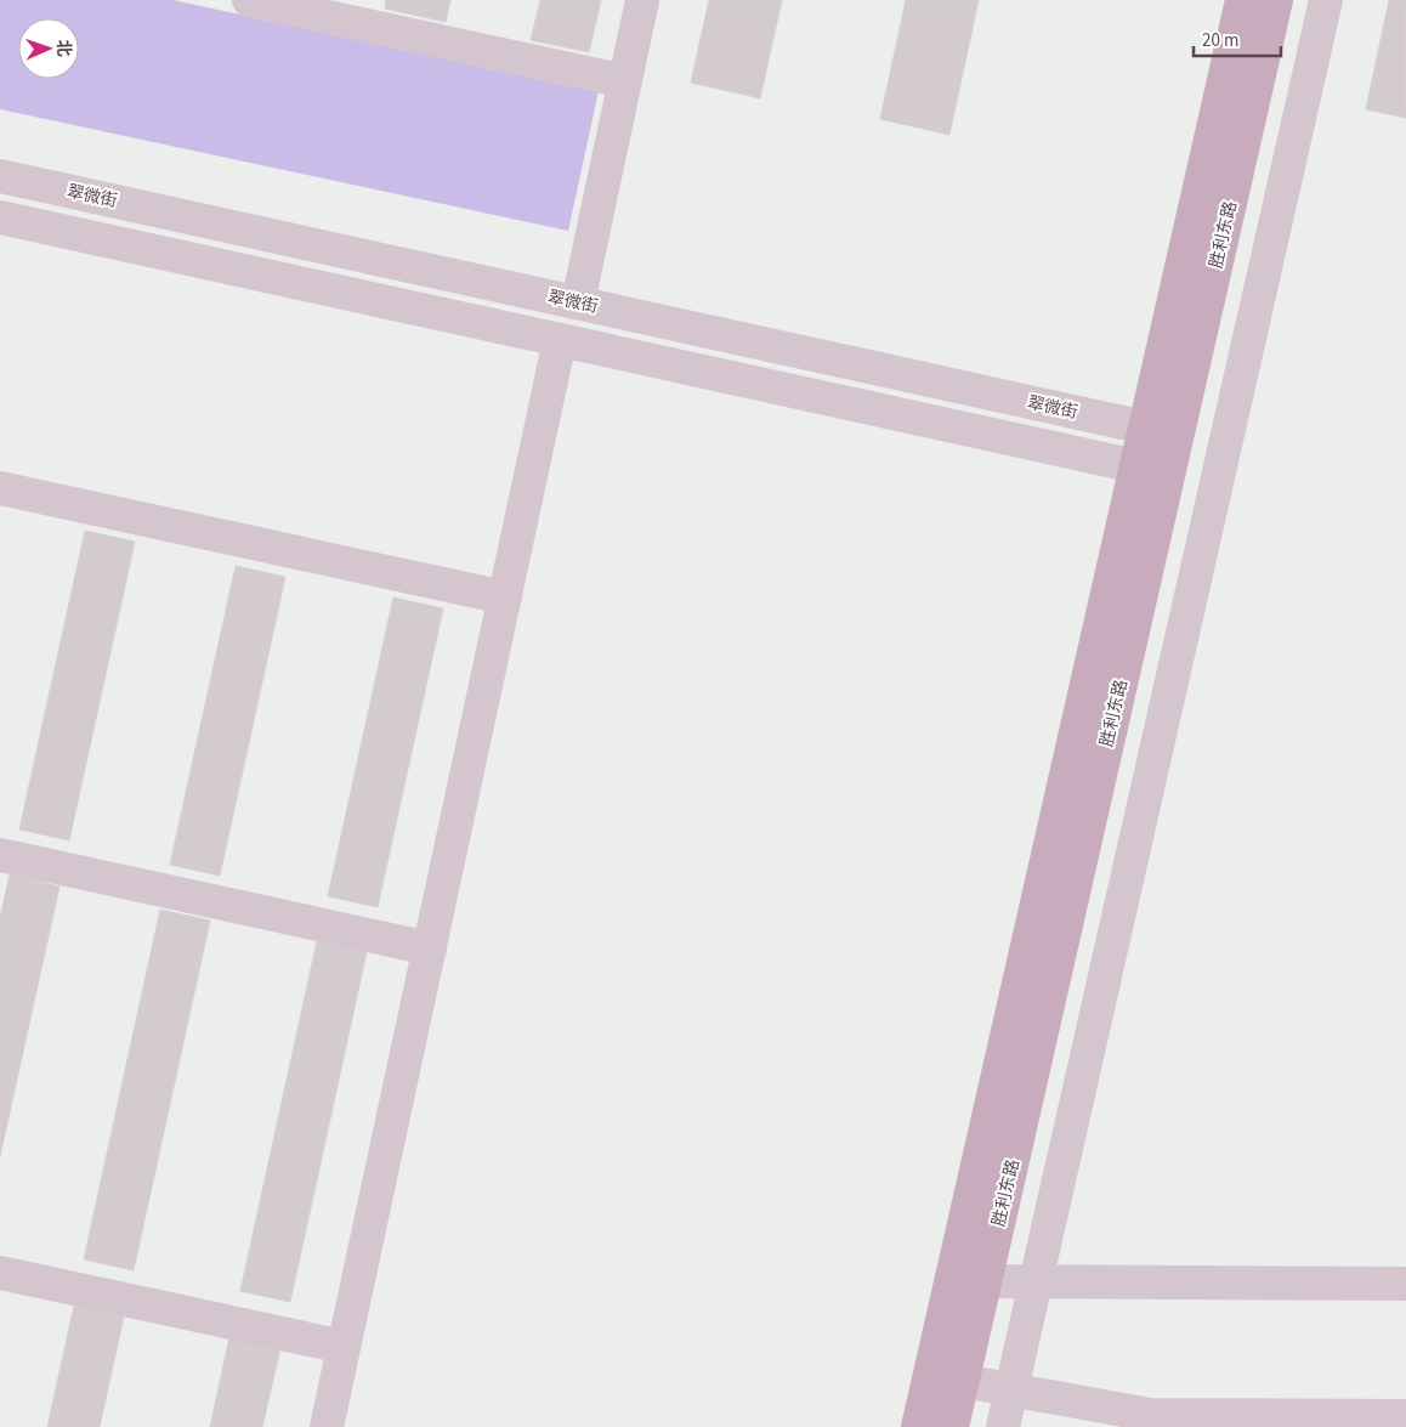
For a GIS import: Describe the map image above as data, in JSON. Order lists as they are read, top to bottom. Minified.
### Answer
{"streets":{"main road":["胜利东路"],"street":["翠微街"]},"crossings":[["翠微街","胜利东路"]],"scale_bar":"20 m","north":"right"}
